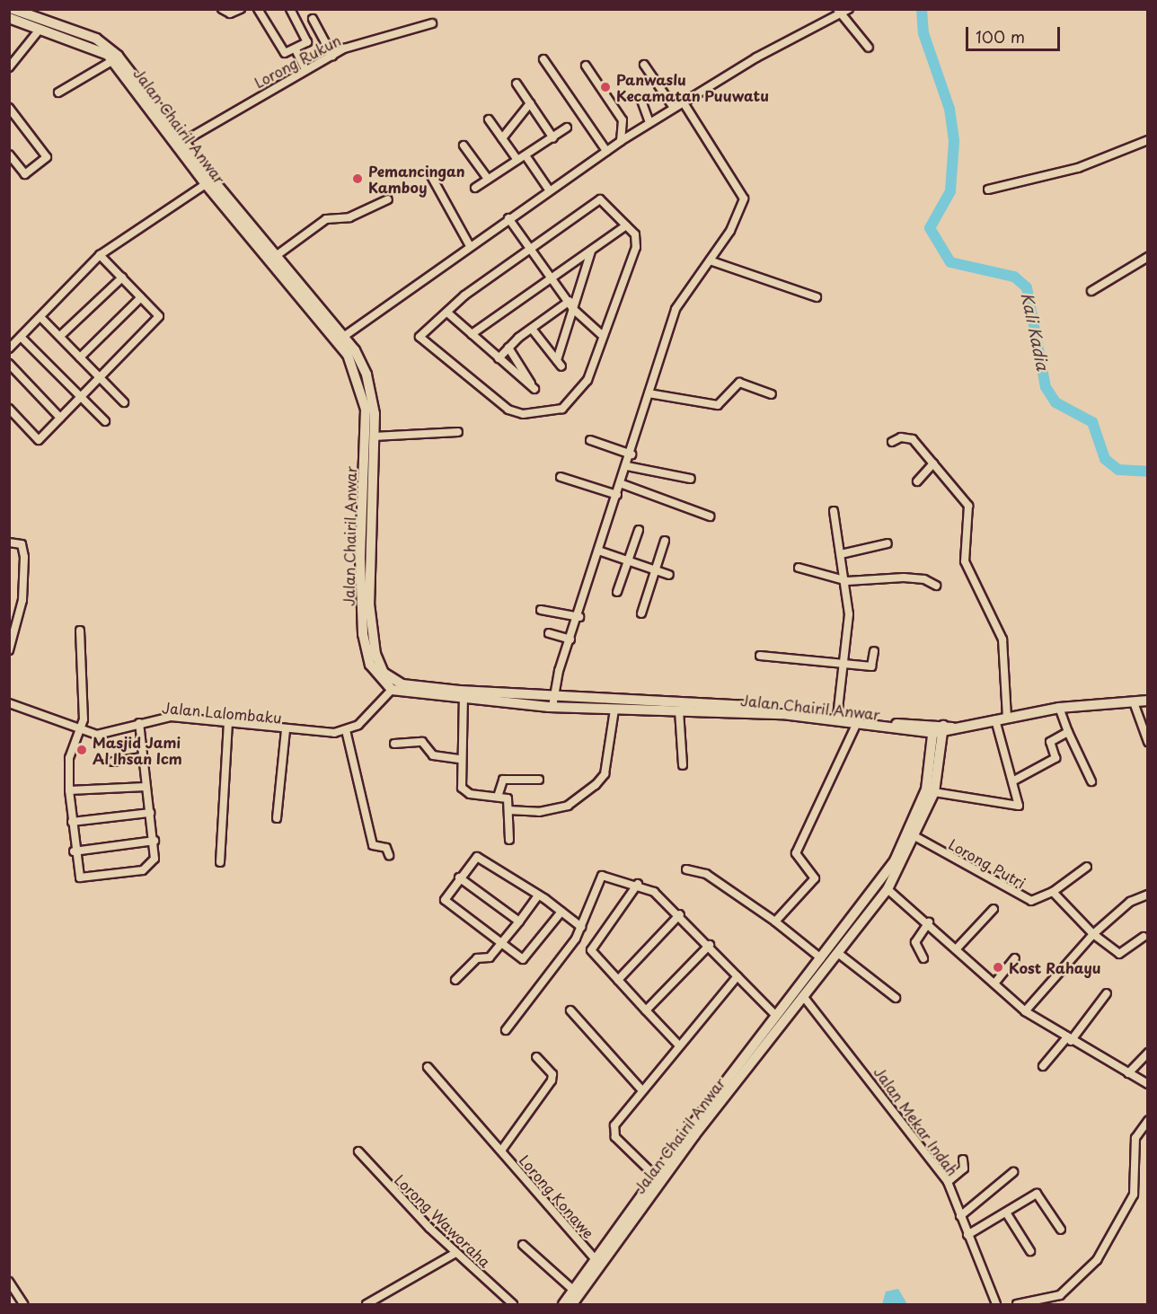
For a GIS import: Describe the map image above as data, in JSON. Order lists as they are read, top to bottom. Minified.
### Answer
{"streets":{"main road":["Jalan Chairil Anwar"],"street":["Lorong Rukun","Jalan Lalombaku","Lorong Putri","Jalan Mekar Indah","Lorong Konawe","Lorong Waworaha"]},"crossings":[["Lorong Rukun","Jalan Chairil Anwar"],["Jalan Chairil Anwar","Lorong Putri"],["Jalan Chairil Anwar","Jalan Mekar Indah"],["Jalan Chairil Anwar","Lorong Konawe"]],"water":["Kali Kadia"],"places":["Panwaslu Kecamatan Puuwatu","Pemancingan Kamboy","Masjid Jami Al Ihsan Icm","Kost Rahayu"],"scale_bar":"100 m"}
